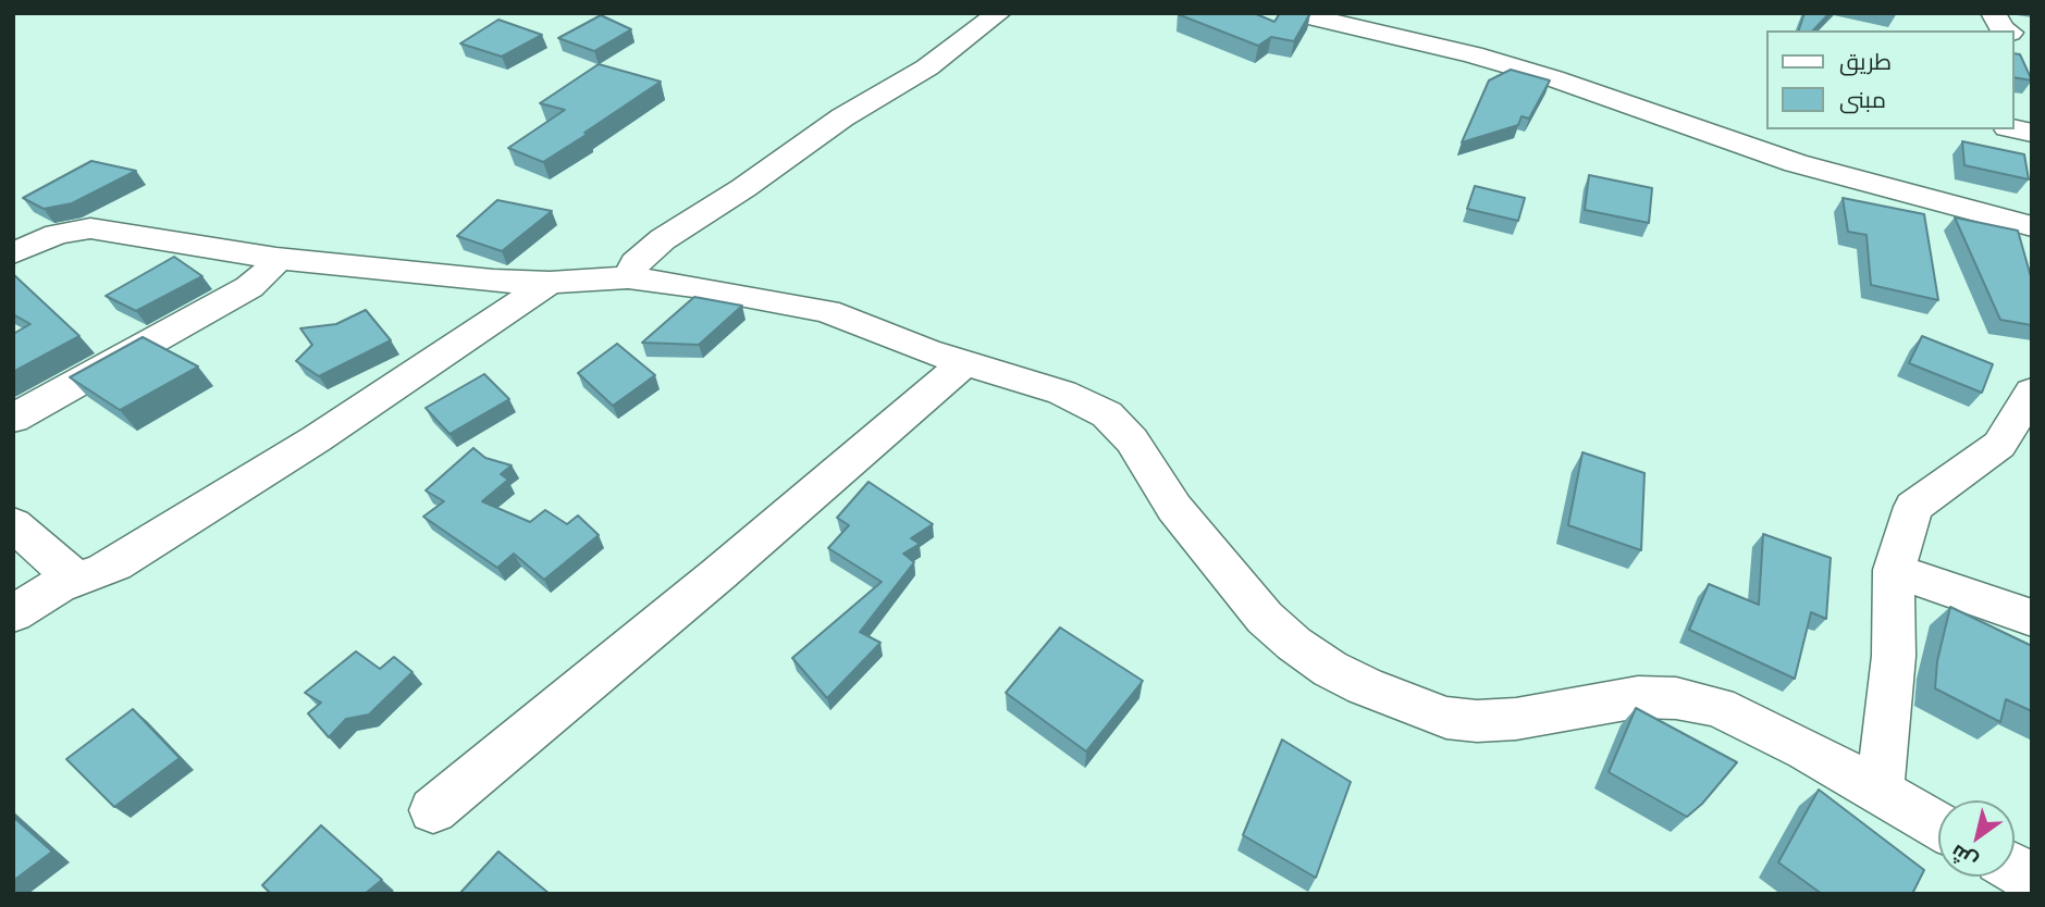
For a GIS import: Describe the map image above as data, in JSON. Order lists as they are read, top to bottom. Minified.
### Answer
{"legend":["طريق","مبنى"],"north":"bottom left"}
